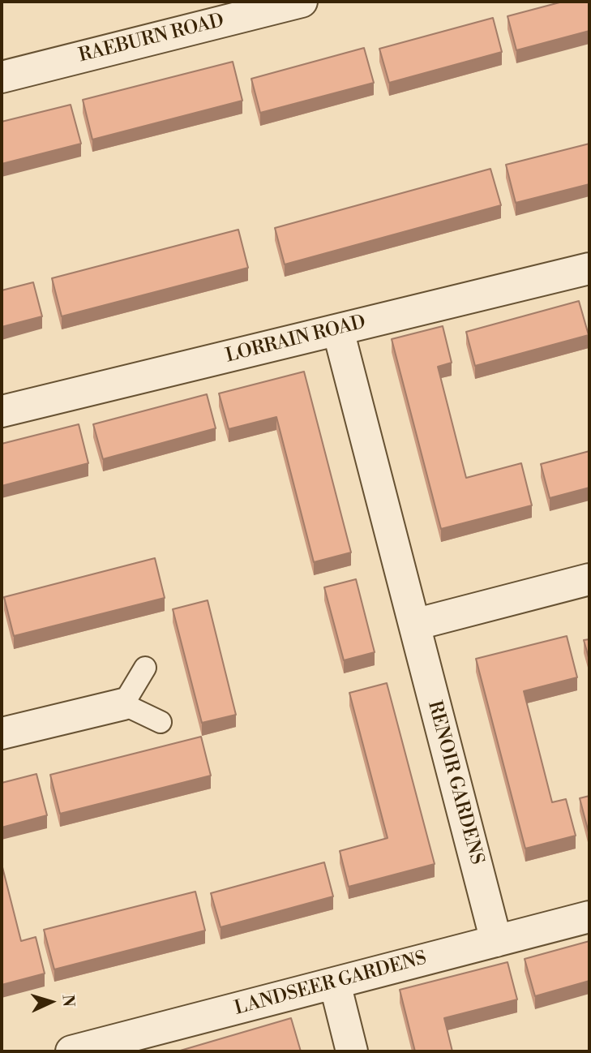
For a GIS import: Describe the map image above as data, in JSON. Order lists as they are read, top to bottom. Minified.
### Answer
{"streets":{"street":["RAEBURN ROAD","LORRAIN ROAD","RENOIR GARDENS","LANDSEER GARDENS"]},"crossings":[["LORRAIN ROAD","RENOIR GARDENS"],["RENOIR GARDENS","LANDSEER GARDENS"]],"north":"right"}
